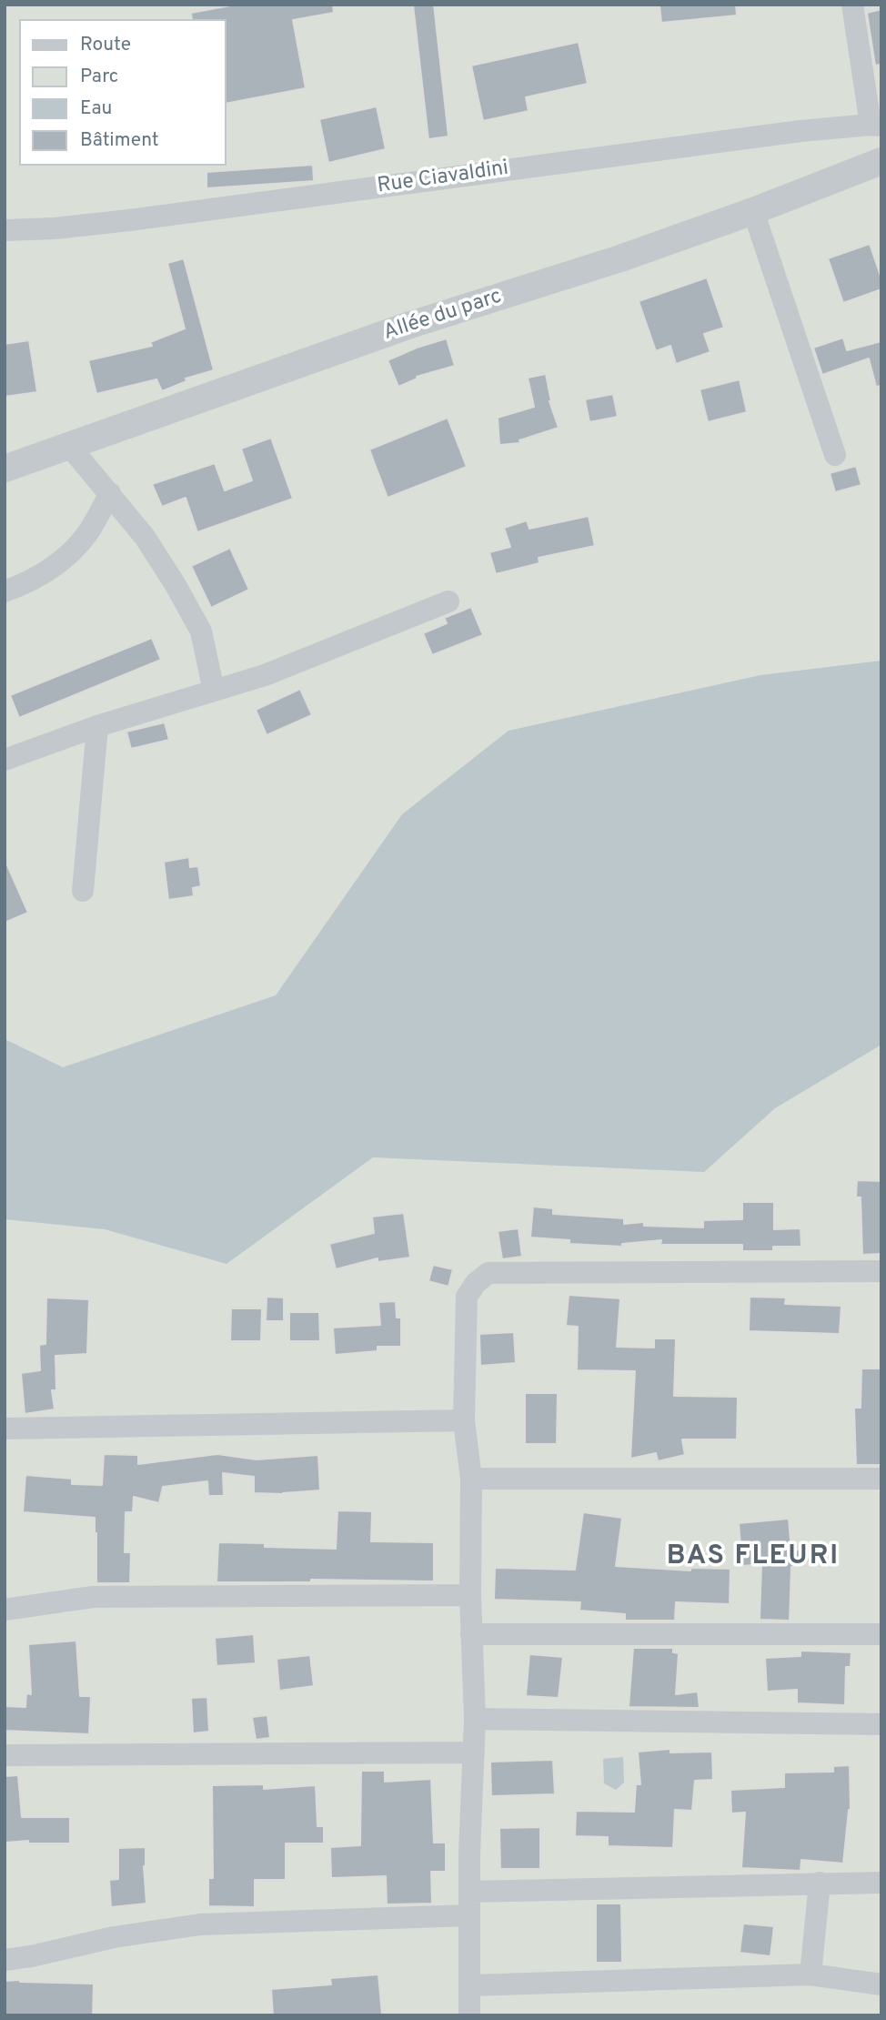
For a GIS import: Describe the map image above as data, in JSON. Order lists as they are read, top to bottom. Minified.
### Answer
{"streets":{"street":["Rue Ciavaldini","Allée du parc"]},"districts":["BAS FLEURI"],"legend":["Route","Parc","Eau","Bâtiment"]}
